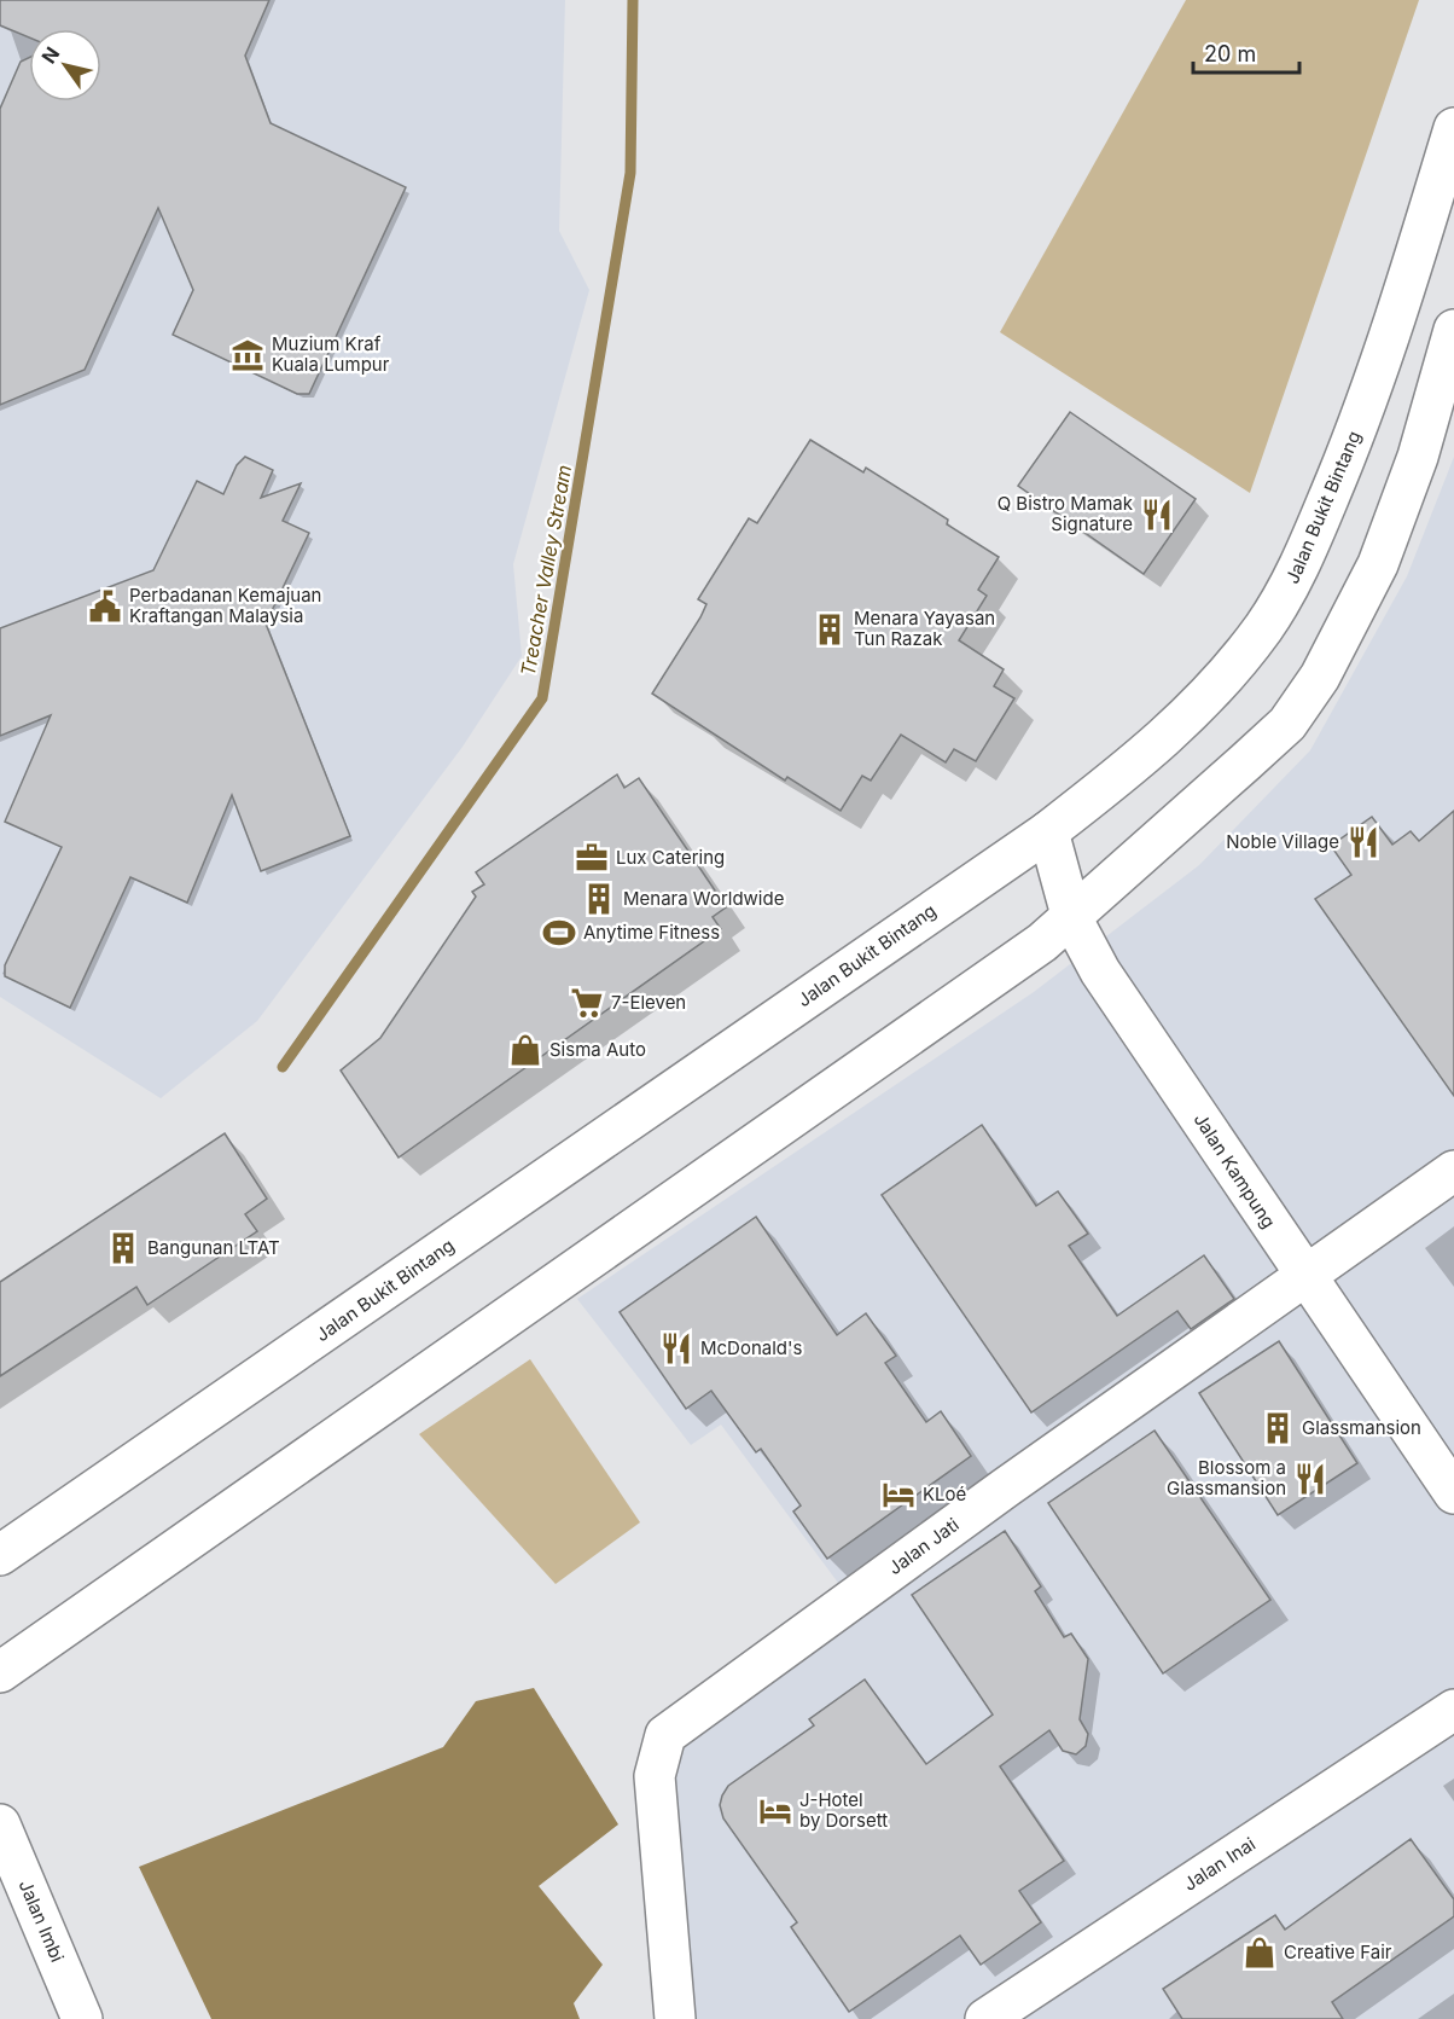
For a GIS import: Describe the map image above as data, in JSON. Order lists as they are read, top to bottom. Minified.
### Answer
{"streets":{"main road":["Jalan Bukit Bintang","Jalan Kampung","Jalan Jati","Jalan Inai","Jalan Imbi"]},"crossings":[["Jalan Bukit Bintang","Jalan Kampung"],["Jalan Kampung","Jalan Jati"]],"water":["Treacher Valley Stream"],"places":{"museum":["Muzium Kraf Kuala Lumpur"],"restaurant":["Q Bistro Mamak Signature","Noble Village","McDonald's","Blossom a Glassmansion"],"public building":["Perbadanan Kemajuan Kraftangan Malaysia"],"building":["Menara Yayasan Tun Razak","Menara Worldwide","Bangunan LTAT","Glassmansion"],"office":["Lux Catering"],"sports":["Anytime Fitness"],"supermarket":["7-Eleven"],"shop":["Sisma Auto","Creative Fair"],"hotel":["KLoé","J-Hotel by Dorsett"]},"scale_bar":"20 m","north":"top left"}
